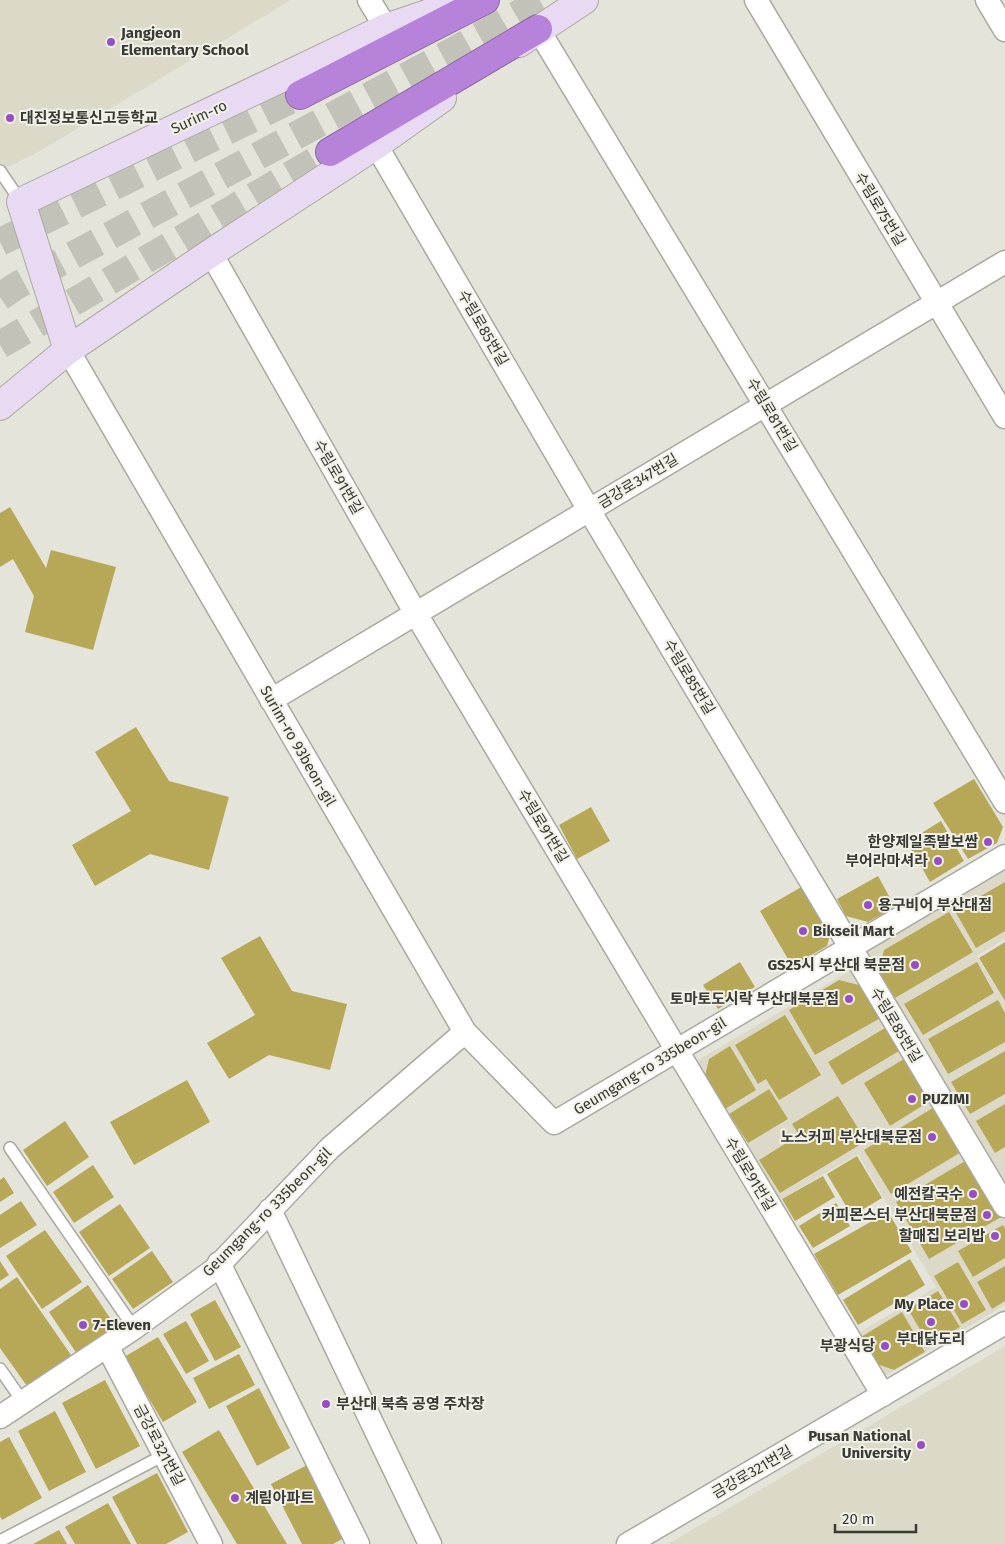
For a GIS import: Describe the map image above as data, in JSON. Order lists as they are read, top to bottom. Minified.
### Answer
{"streets":{"main road":["Surim-ro"],"street":["수림로75번길","수림로85번길","수림로81번길","수림로91번길","금강로347번길","Surim-ro 93beon-gil","Geumgang-ro 335beon-gil","금강로321번길"]},"crossings":[["수림로75번길","금강로347번길"],["수림로85번길","금강로347번길"],["수림로85번길","Geumgang-ro 335beon-gil"],["수림로81번길","금강로347번길"],["수림로91번길","금강로347번길"],["수림로91번길","Geumgang-ro 335beon-gil"],["수림로91번길","금강로321번길"],["금강로347번길","Surim-ro 93beon-gil"],["Surim-ro 93beon-gil","Geumgang-ro 335beon-gil"],["Geumgang-ro 335beon-gil","금강로321번길"]],"places":["Jangjeon Elementary School","대진정보통신고등학교","한양제일족발보쌈","부어라마셔라","용구비어 부산대점","Bikseil Mart","GS25시 부산대 북문점","토마토도시락 부산대북문점","PUZIMI","노스커피 부산대북문점","예전칼국수","커피몬스터 부산대북문점","할매집 보리밥","My Place","부대닭도리","7-Eleven","부광식당","부산대 북측 공영 주차장","Pusan National University","계림아파트"],"scale_bar":"20 m"}
